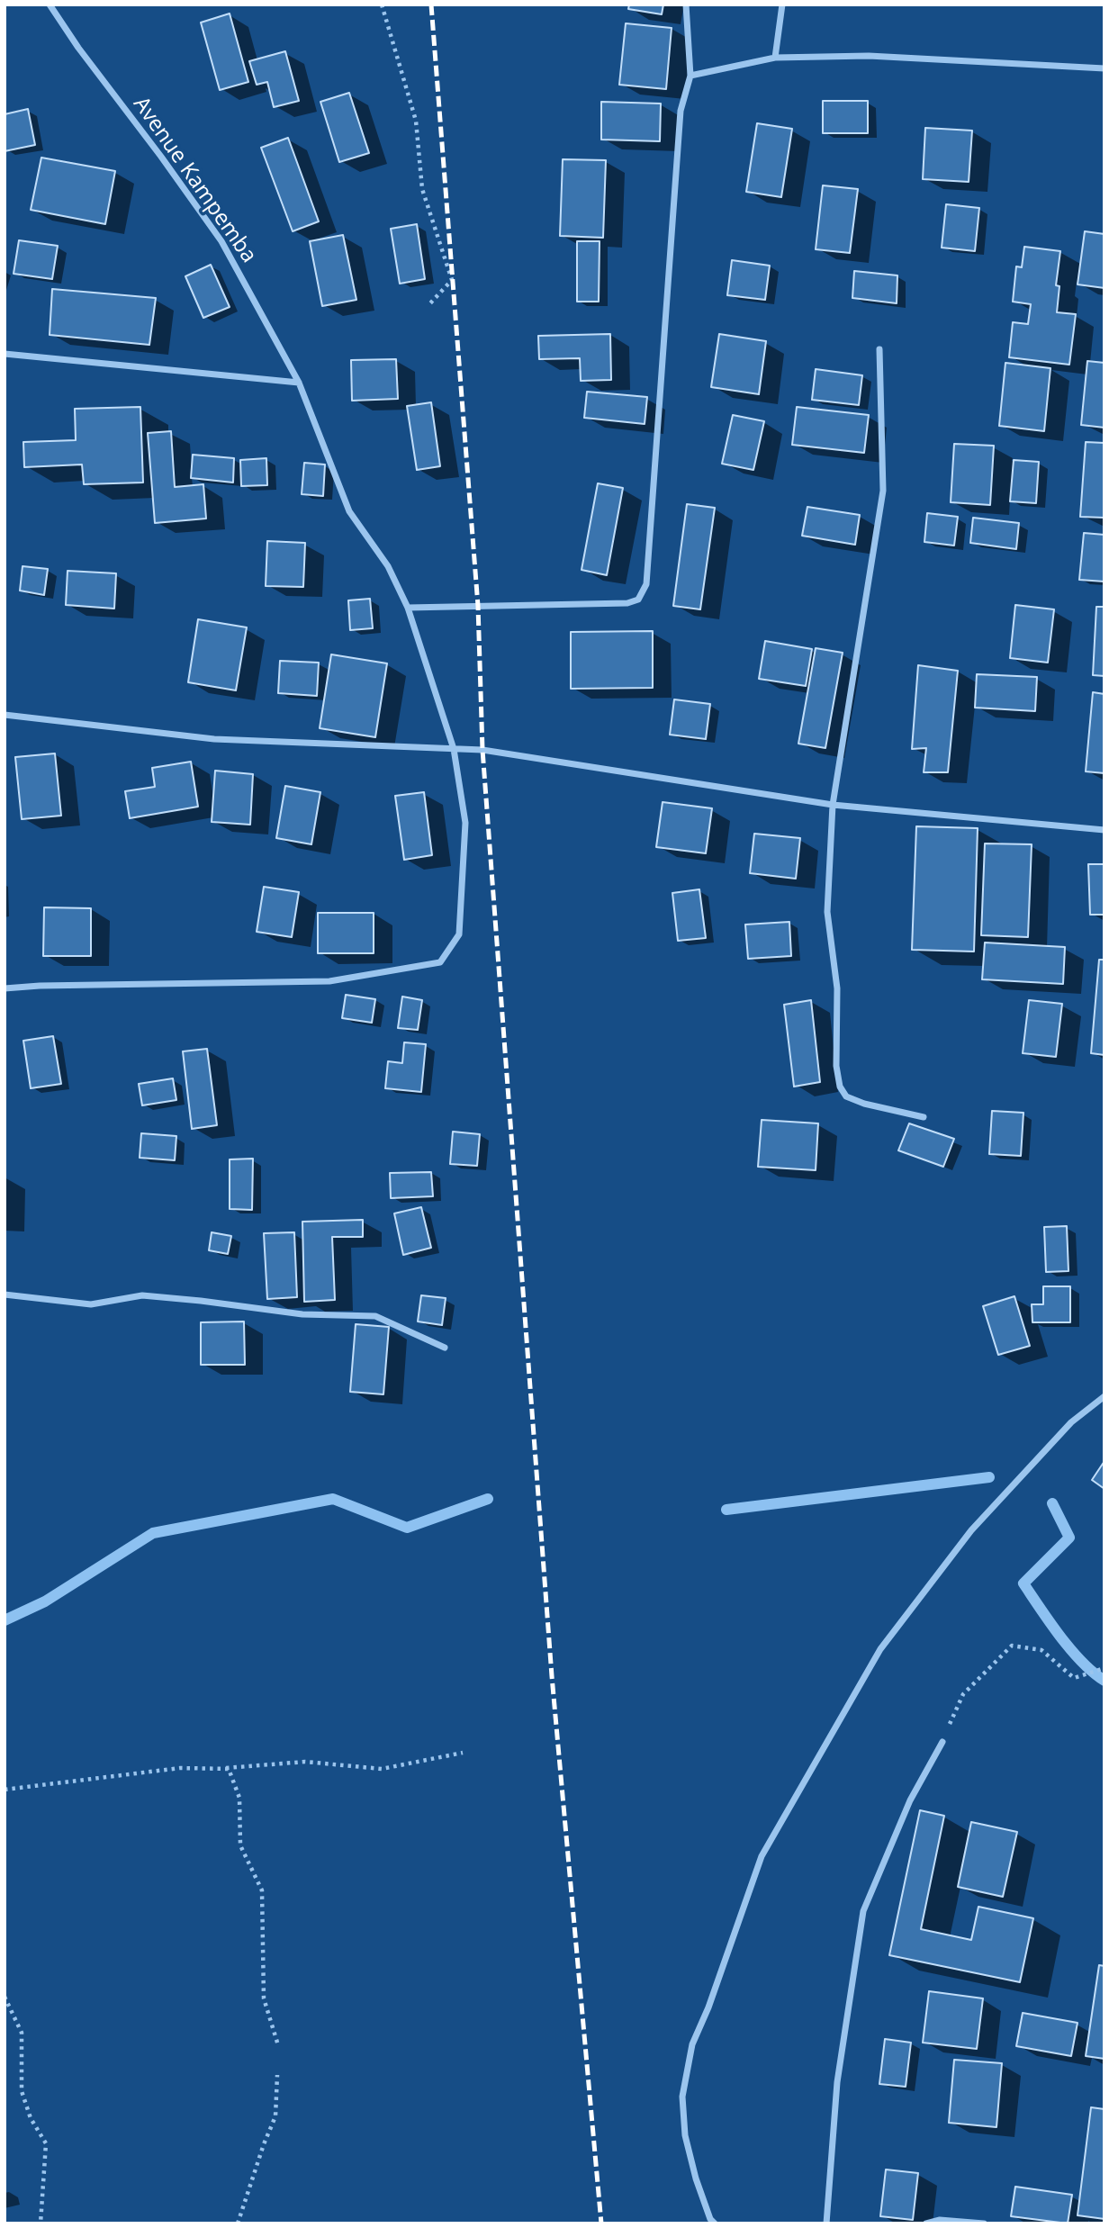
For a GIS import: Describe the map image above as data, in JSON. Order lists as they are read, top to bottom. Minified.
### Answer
{"streets":{"street":["Avenue Kampemba"]}}
